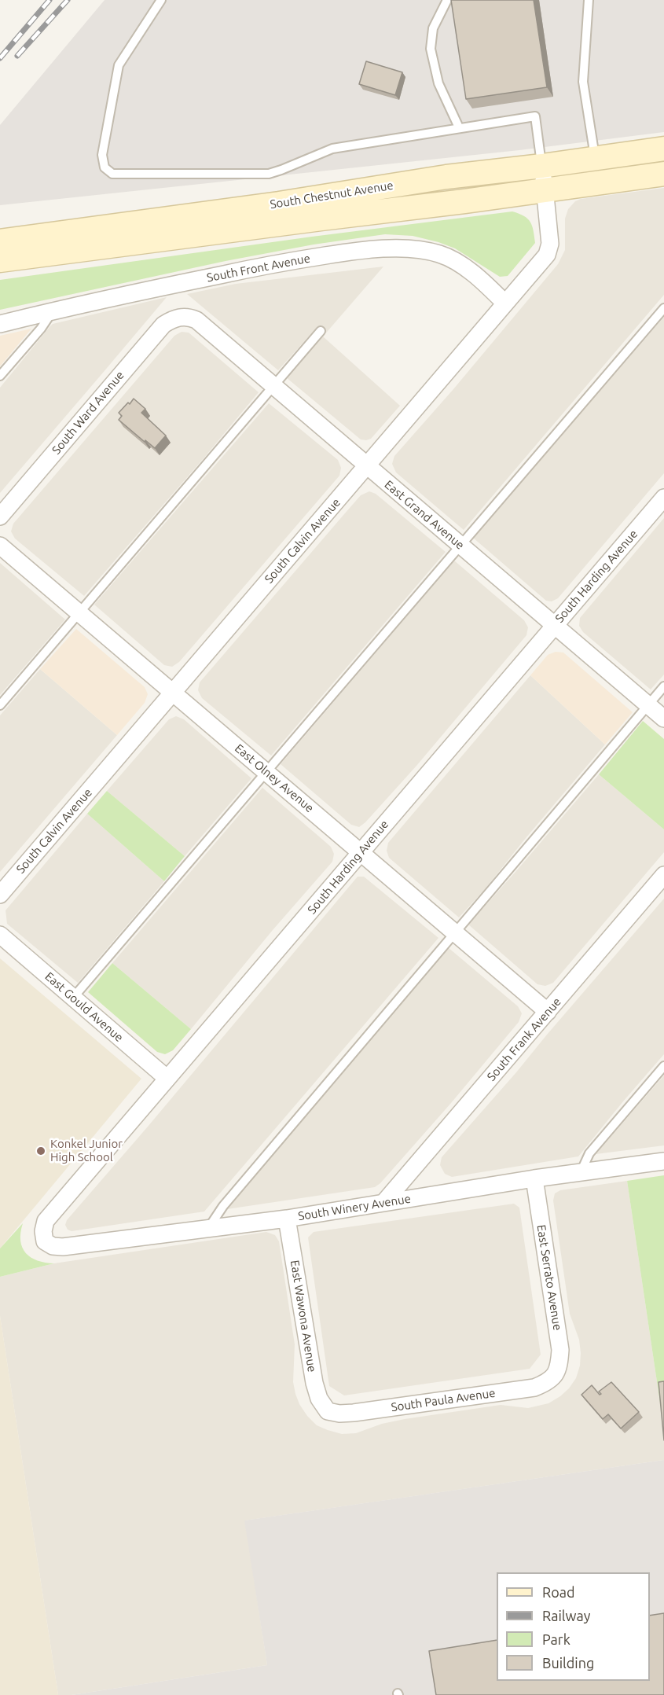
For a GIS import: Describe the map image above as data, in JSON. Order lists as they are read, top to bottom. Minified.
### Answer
{"streets":{"main road":["South Chestnut Avenue"],"street":["South Front Avenue","South Ward Avenue","East Grand Avenue","South Calvin Avenue","South Harding Avenue","East Olney Avenue","East Gould Avenue","South Frank Avenue","South Winery Avenue","East Serrato Avenue","East Wawona Avenue","South Paula Avenue"]},"crossings":[["South Chestnut Avenue","South Calvin Avenue"],["South Front Avenue","South Calvin Avenue"],["South Ward Avenue","East Grand Avenue"],["East Grand Avenue","South Calvin Avenue"],["East Grand Avenue","South Harding Avenue"],["South Calvin Avenue","East Olney Avenue"],["South Harding Avenue","East Olney Avenue"],["South Harding Avenue","East Gould Avenue"],["South Harding Avenue","South Winery Avenue"],["East Olney Avenue","South Frank Avenue"],["South Frank Avenue","South Winery Avenue"],["South Winery Avenue","East Serrato Avenue"],["South Winery Avenue","East Wawona Avenue"],["East Serrato Avenue","South Paula Avenue"],["East Wawona Avenue","South Paula Avenue"]],"places":["Konkel Junior High School"],"legend":["Road","Railway","Park","Building"]}
